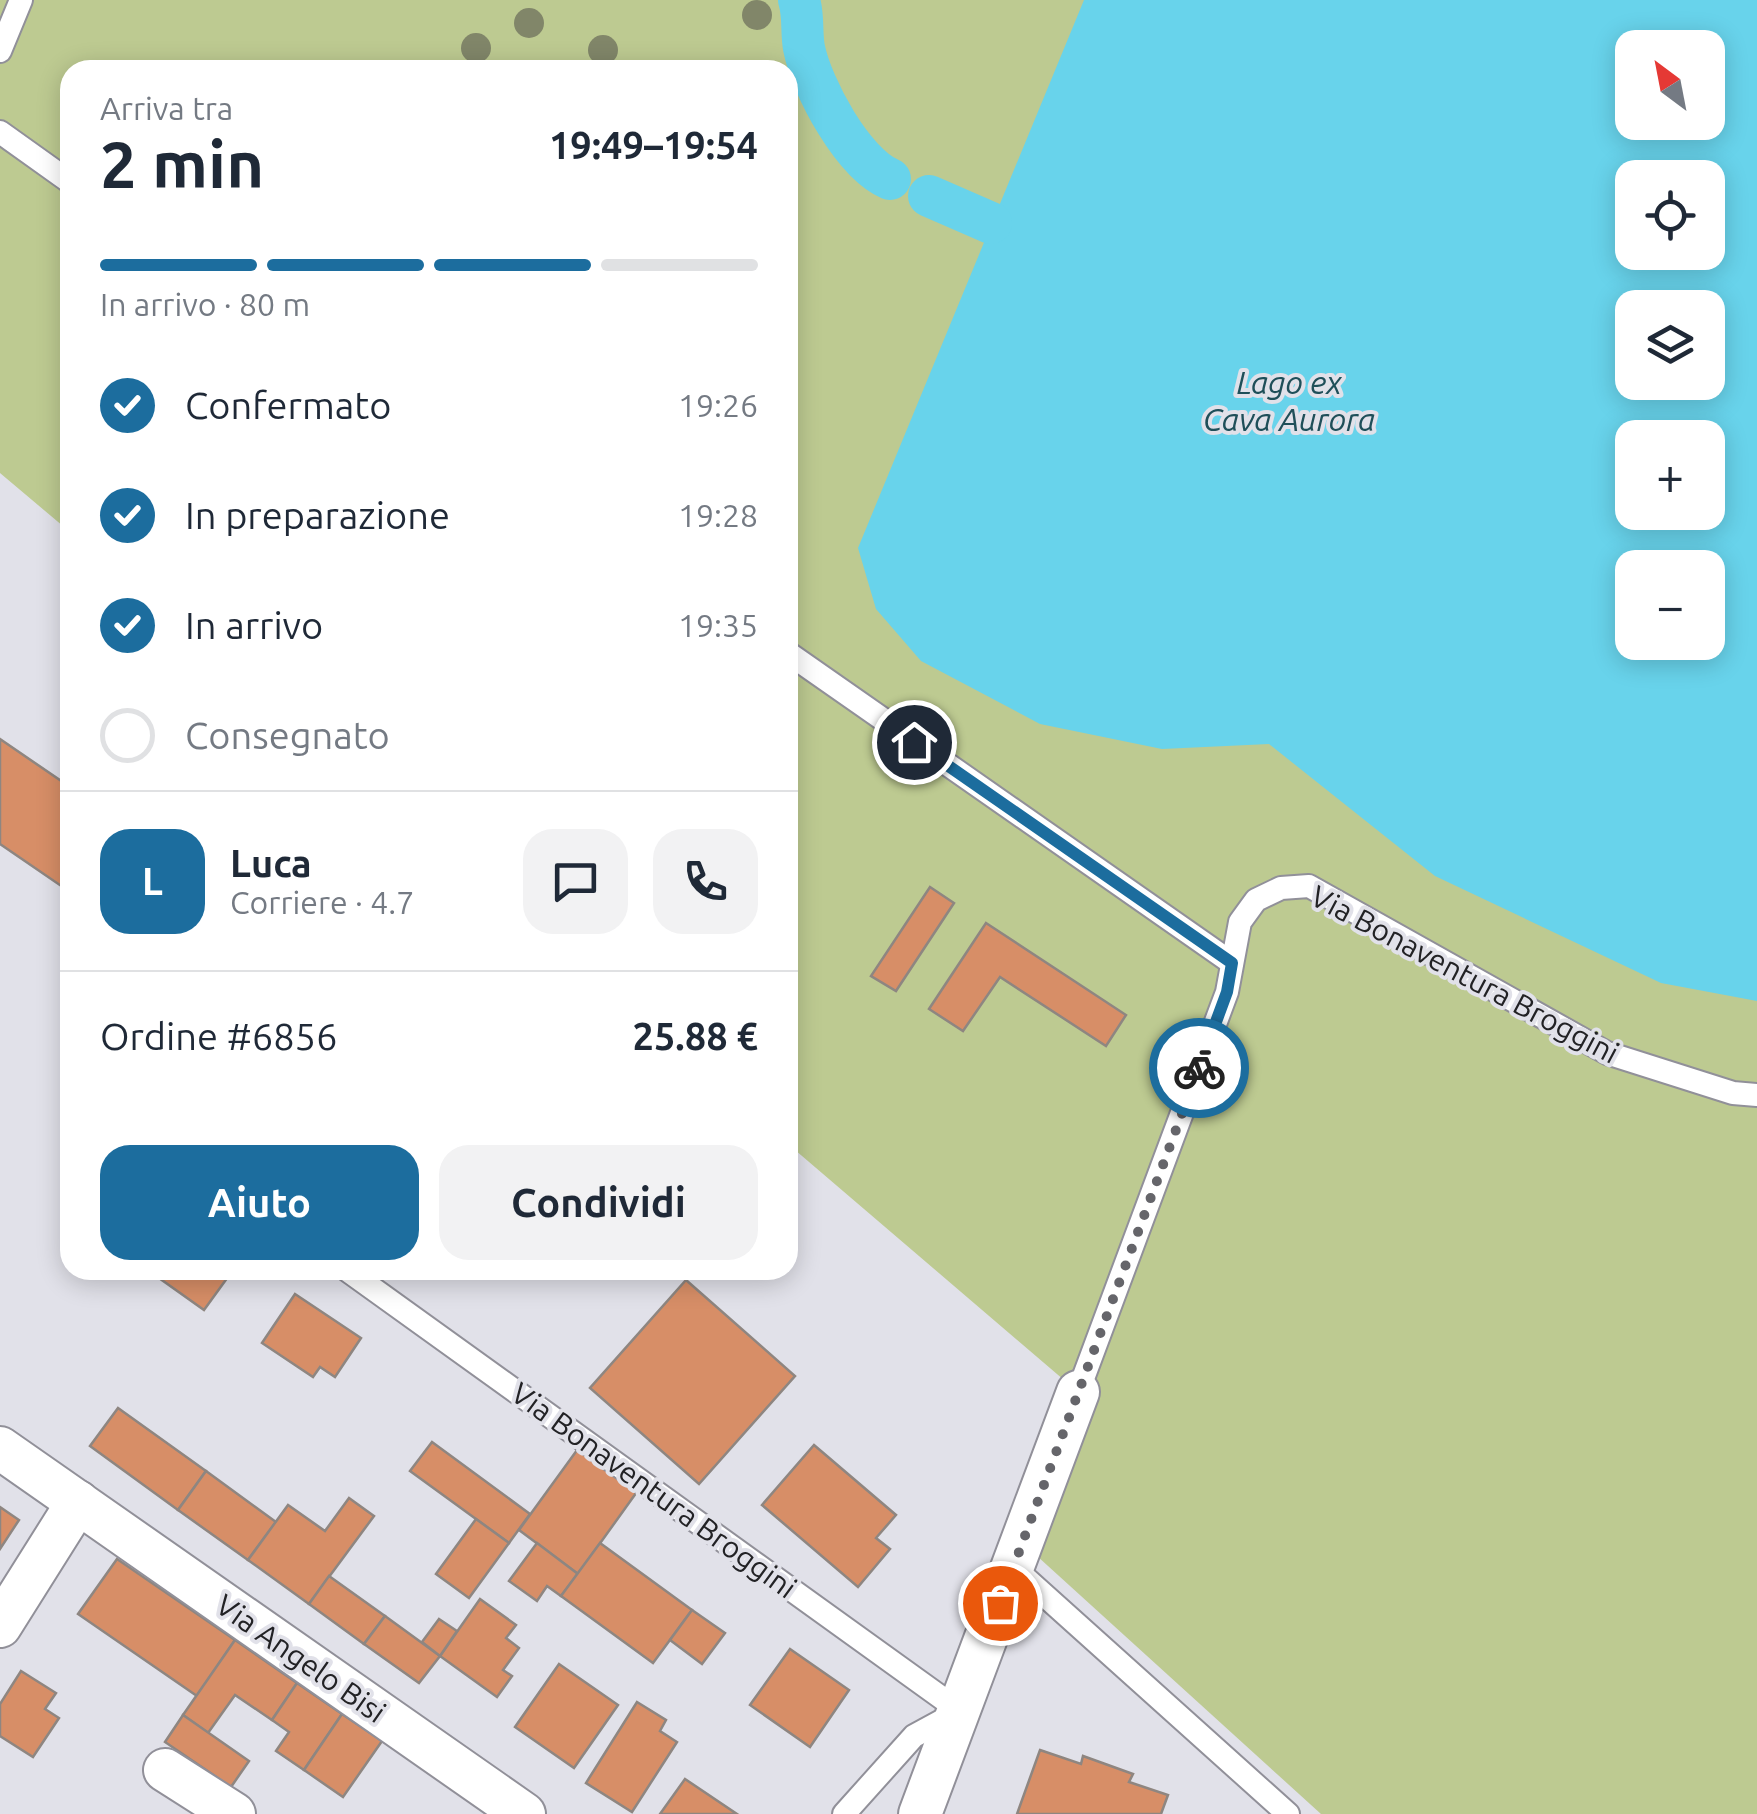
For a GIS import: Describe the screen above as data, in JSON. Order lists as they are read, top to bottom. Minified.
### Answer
{"streets":{"street":["Via Bonaventura Broggini","Via Angelo Bisi"]},"water":["Lago ex Cava Aurora"],"north":"top left","page":{"map_buttons":["+","−"],"heading":["2 min","Arriva tra","19:49–19:54"],"panel":["Luca","Corriere · 4.7","Ordine #6856","25.88 €"],"bar":"In arrivo · 80 m","list":[["Confermato","19:26"],["In preparazione","19:28"],["In arrivo","19:35"],"Consegnato"],"round":"L","buttons":["Aiuto","Condividi"]}}
